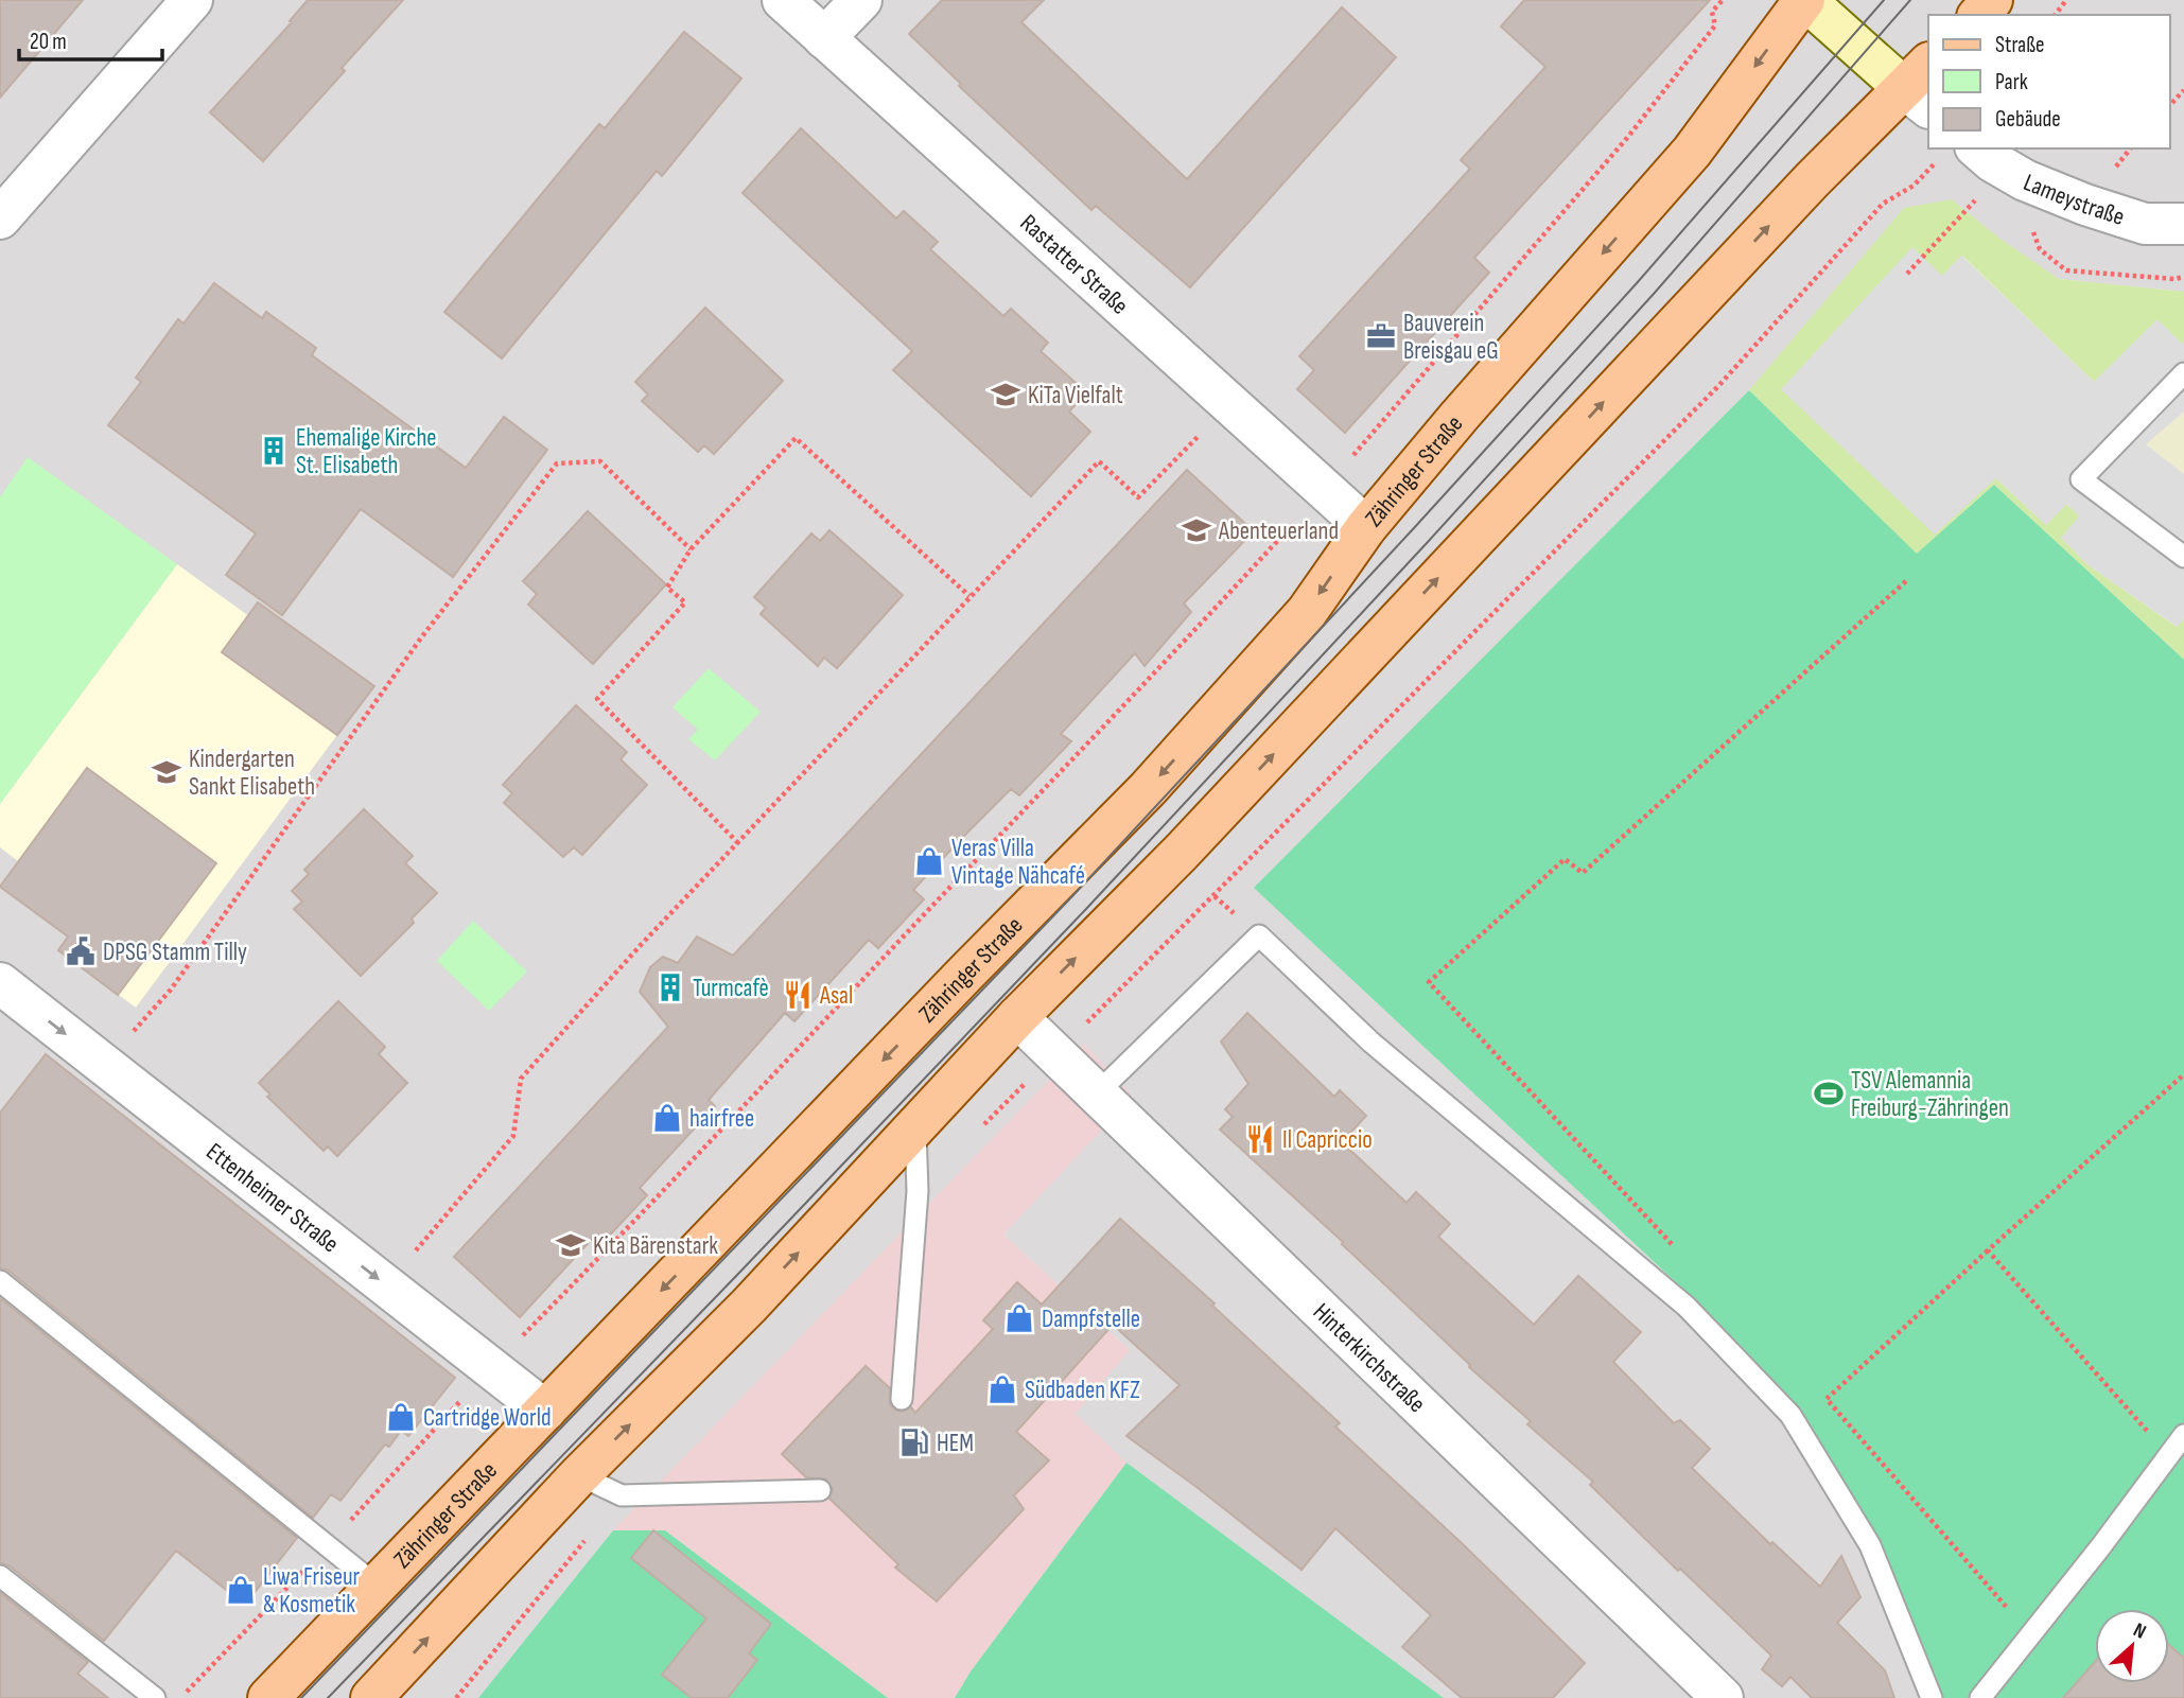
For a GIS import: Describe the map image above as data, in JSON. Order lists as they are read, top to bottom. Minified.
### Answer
{"streets":{"main road":["Zähringer Straße"],"street":["Lameystraße","Rastatter Straße","Ettenheimer Straße","Hinterkirchstraße"]},"crossings":[["Rastatter Straße","Zähringer Straße"],["Zähringer Straße","Ettenheimer Straße"]],"one_way":["Ettenheimer Straße"],"places":{"office":["Bauverein Breisgau eG"],"school or university":["KiTa Vielfalt","Abenteuerland","Kindergarten Sankt Elisabeth","Kita Bärenstark"],"building":["Ehemalige Kirche St. Elisabeth","Turmcafè"],"shop":["Veras Villa Vintage Nähcafé","hairfree","Dampfstelle","Südbaden KFZ","Cartridge World","Liwa Friseur & Kosmetik"],"public building":["DPSG Stamm Tilly"],"restaurant":["Asal","Il Capriccio"],"sports":["TSV Alemannia Freiburg-Zähringen"],"fuel station":["HEM"]},"legend":["Straße","Park","Gebäude"],"scale_bar":"20 m","north":"top right"}
